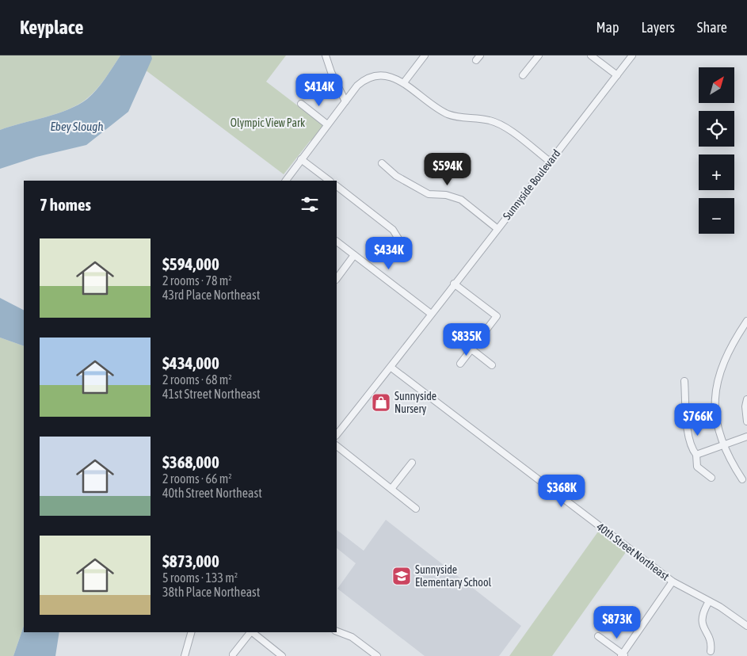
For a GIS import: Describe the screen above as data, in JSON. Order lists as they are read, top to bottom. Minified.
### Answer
{"streets":{"street":["Sunnyside Boulevard","40th Street Northeast"]},"crossings":[["Sunnyside Boulevard","40th Street Northeast"]],"water":["Ebey Slough"],"parks":["Olympic View Park"],"places":{"shop":["Sunnyside Nursery"],"school or university":["Sunnyside Elementary School"]},"north":"top right","page":{"header":"Keyplace","nav":["Map","Layers","Share"],"map_buttons":["+","−"],"price":["$414K","$594K","$434K","$835K","$766K","$368K","$873K"],"heading":"7 homes","list":[{"name":"$594,000","note":"2 rooms · 78 m² · 43rd Place Northeast"},{"name":"$434,000","note":"2 rooms · 68 m² · 41st Street Northeast"},{"name":"$368,000","note":"2 rooms · 66 m² · 40th Street Northeast"},{"name":"$873,000","note":"5 rooms · 133 m² · 38th Place Northeast"}]}}
